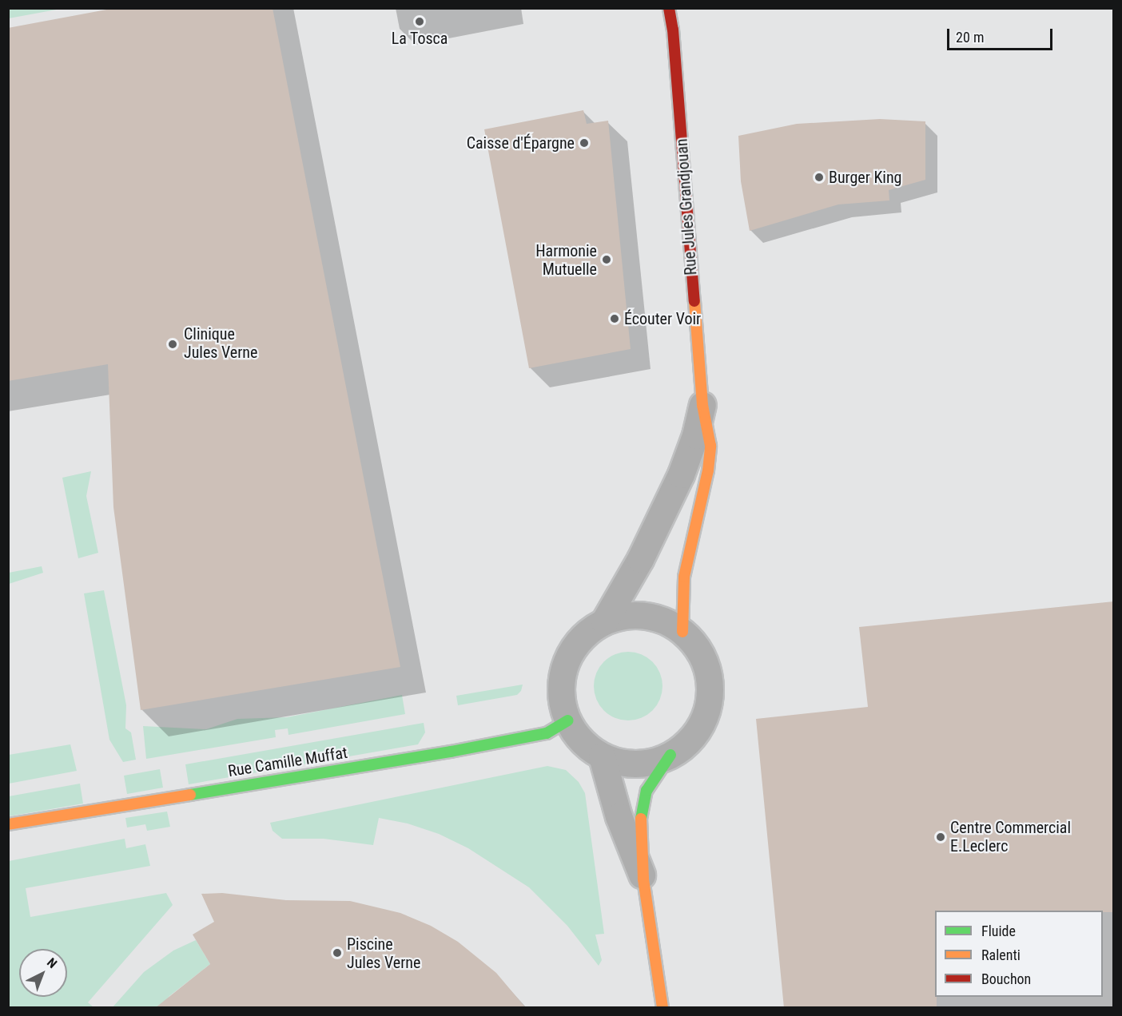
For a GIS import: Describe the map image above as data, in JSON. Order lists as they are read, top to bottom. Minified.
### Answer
{"streets":{"street":["Rue Jules Grandjouan","Rue Camille Muffat"]},"crossings":[["Rue Jules Grandjouan","Rue Camille Muffat"]],"places":["La Tosca","Caisse d'Épargne","Burger King","Harmonie Mutuelle","Écouter Voir","Clinique Jules Verne","Centre Commercial E.Leclerc","Piscine Jules Verne"],"legend":["Fluide","Ralenti","Bouchon"],"scale_bar":"20 m","north":"top right"}
